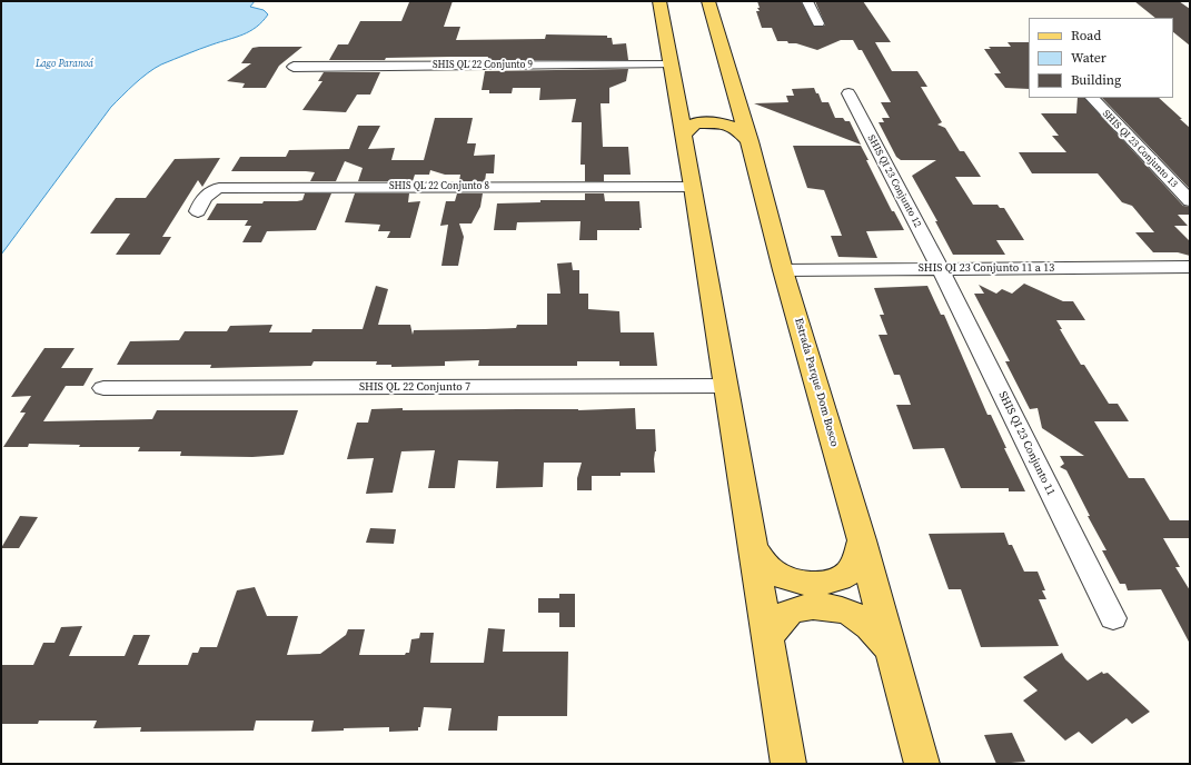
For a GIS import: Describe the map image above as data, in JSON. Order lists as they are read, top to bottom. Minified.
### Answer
{"streets":{"main road":["Estrada Parque Dom Bosco"],"street":["SHIS QL 22 Conjunto 9","SHIS QI 23 Conjunto 13","SHIS QI 23 Conjunto 12","SHIS QL 22 Conjunto 8","SHIS QI 23 Conjunto 11 a 13","SHIS QL 22 Conjunto 7","SHIS QI 23 Conjunto 11"]},"crossings":[["SHIS QI 23 Conjunto 12","SHIS QI 23 Conjunto 11 a 13"],["SHIS QI 23 Conjunto 12","SHIS QI 23 Conjunto 11"],["SHIS QI 23 Conjunto 11 a 13","Estrada Parque Dom Bosco"],["SHIS QI 23 Conjunto 11 a 13","SHIS QI 23 Conjunto 11"]],"water":["Lago Paranoá"],"legend":["Road","Water","Building"]}
